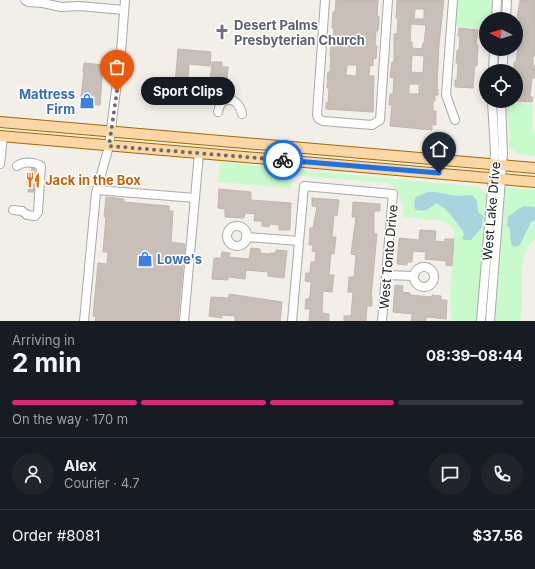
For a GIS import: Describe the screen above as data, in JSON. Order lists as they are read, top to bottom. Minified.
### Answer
{"streets":{"street":["West Lake Drive","West Tonto Drive"]},"places":{"church":["Desert Palms Presbyterian Church"],"other":["Sport Clips"],"shop":["Mattress Firm","Lowe's"],"restaurant":["Jack in the Box"]},"north":"left","page":{"bubble":"Sport Clips","heading":["2 min","Arriving in","08:39–08:44"],"panel":["Alex","Courier · 4.7","Order #8081","$37.56"],"bar":"On the way · 170 m"}}
